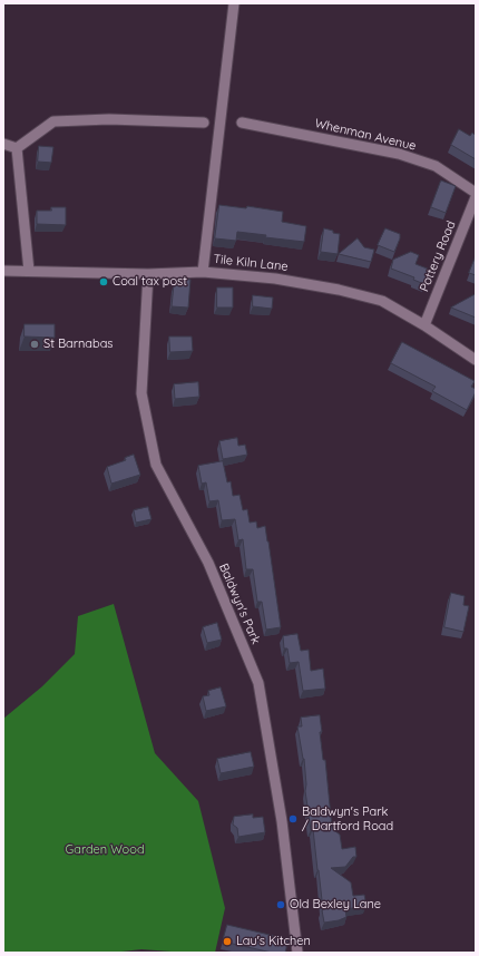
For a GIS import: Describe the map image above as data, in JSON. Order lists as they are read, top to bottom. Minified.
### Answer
{"streets":{"street":["Whenman Avenue","Pottery Road","Tile Kiln Lane","Baldwyn's Park"]},"crossings":[["Pottery Road","Tile Kiln Lane"],["Tile Kiln Lane","Baldwyn's Park"]],"parks":["Garden Wood"],"places":["Coal tax post","St Barnabas","Baldwyn's Park / Dartford Road","Old Bexley Lane","Lau's Kitchen"]}
